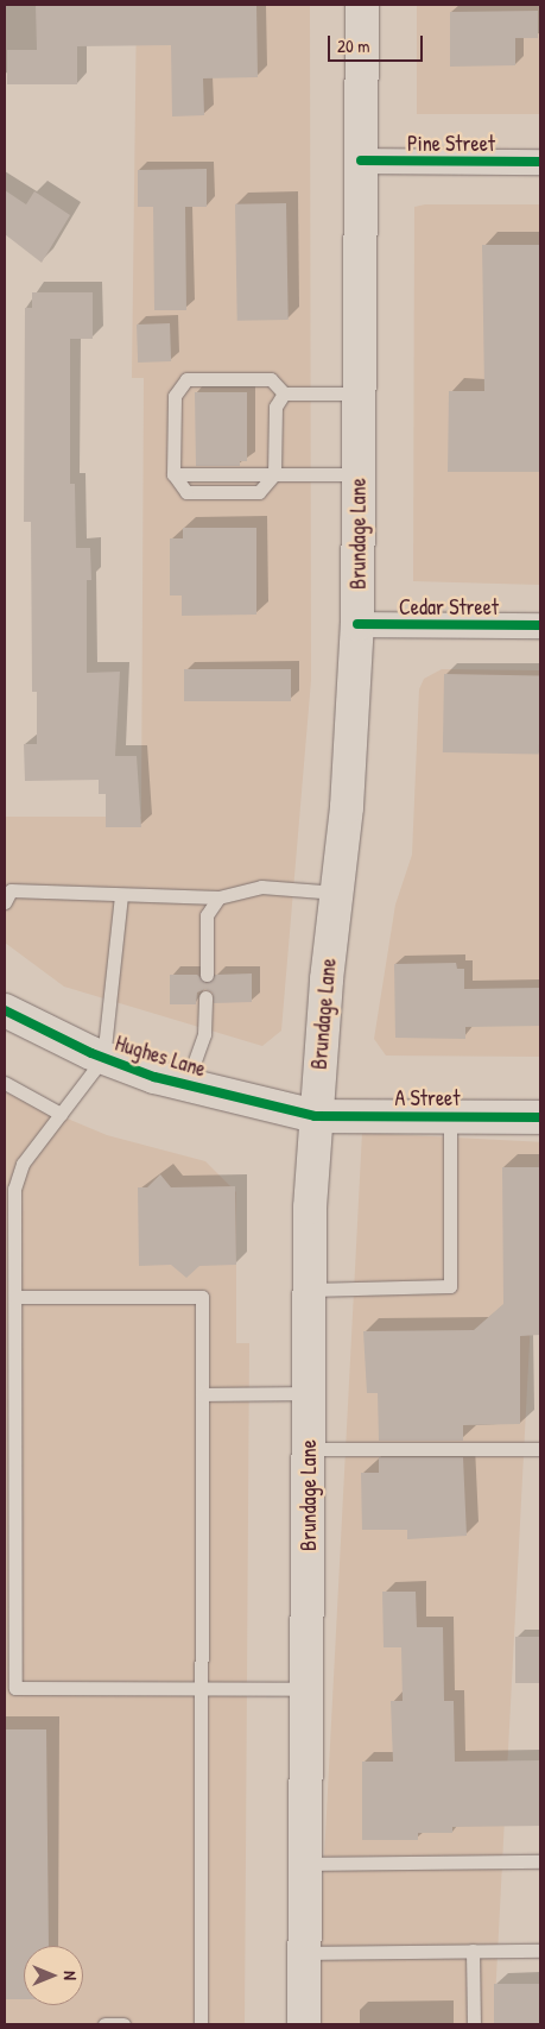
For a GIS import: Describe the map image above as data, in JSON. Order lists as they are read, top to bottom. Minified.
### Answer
{"streets":{"main road":["Brundage Lane","Hughes Lane","A Street"],"street":["Pine Street","Cedar Street"]},"crossings":[["Pine Street","Brundage Lane"],["Brundage Lane","Cedar Street"],["Brundage Lane","Hughes Lane"],["Brundage Lane","A Street"],["Hughes Lane","A Street"]],"scale_bar":"20 m","north":"right"}
